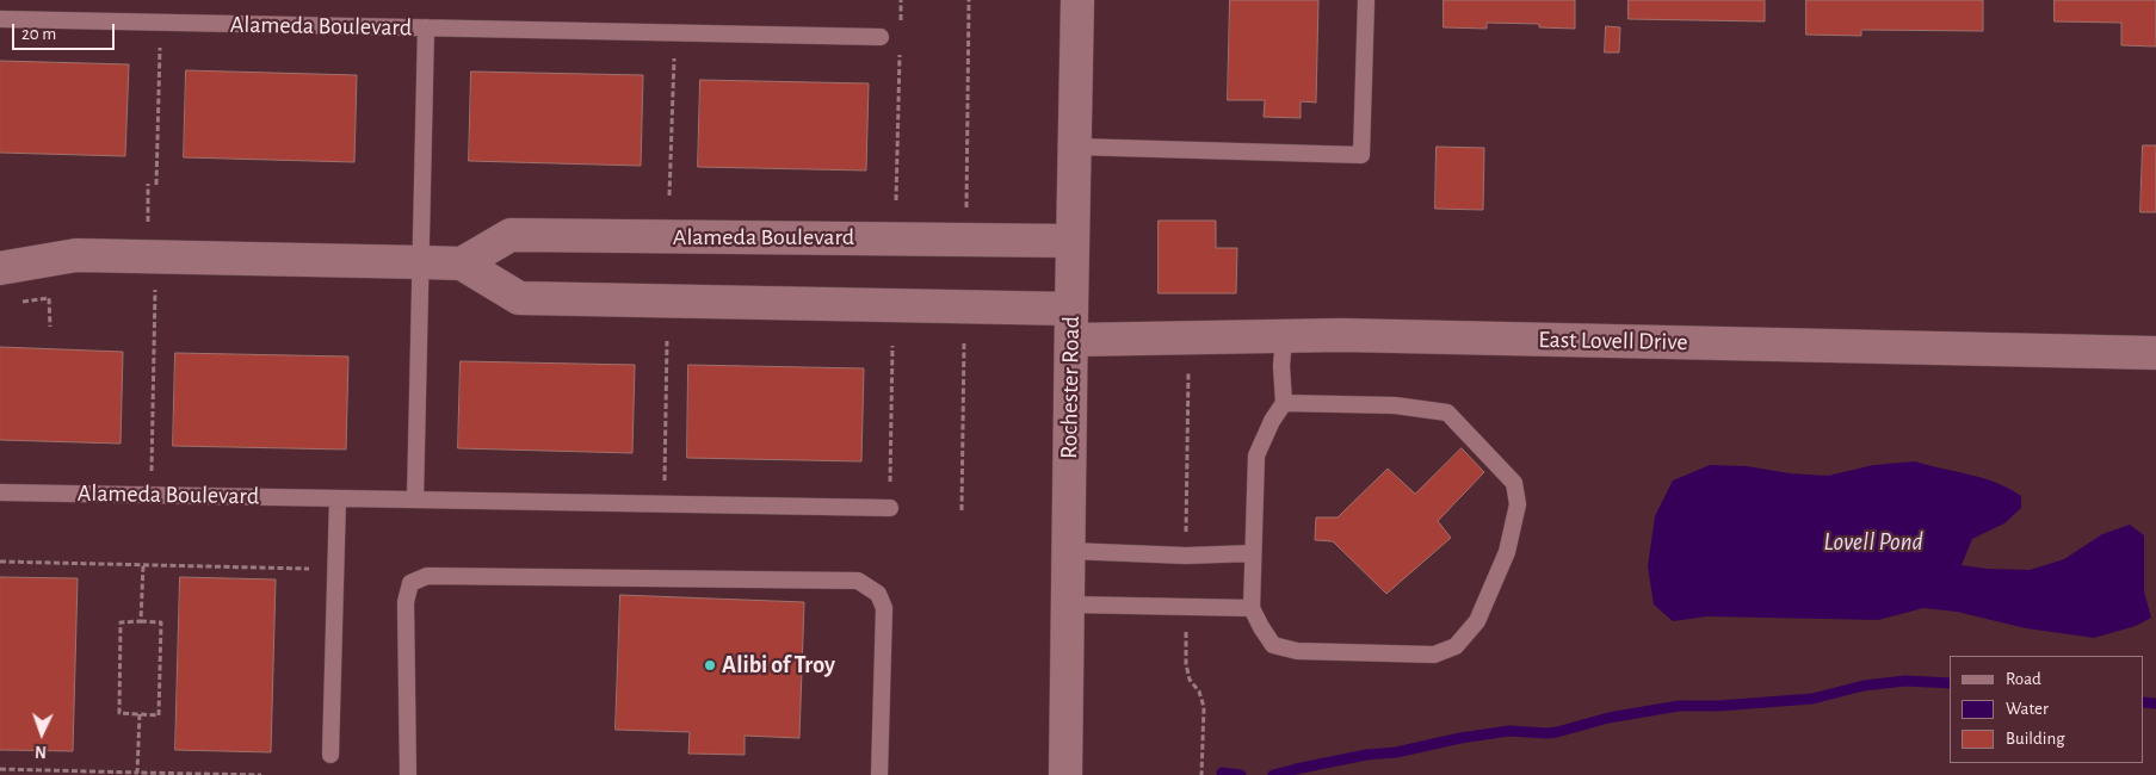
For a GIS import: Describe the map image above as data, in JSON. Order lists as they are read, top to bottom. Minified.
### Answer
{"streets":{"street":["Alameda Boulevard","East Lovell Drive","Rochester Road"]},"crossings":[["Alameda Boulevard","Rochester Road"],["East Lovell Drive","Rochester Road"]],"water":["Lovell Pond"],"places":["Alibi of Troy"],"legend":["Road","Water","Building"],"scale_bar":"20 m","north":"bottom"}
